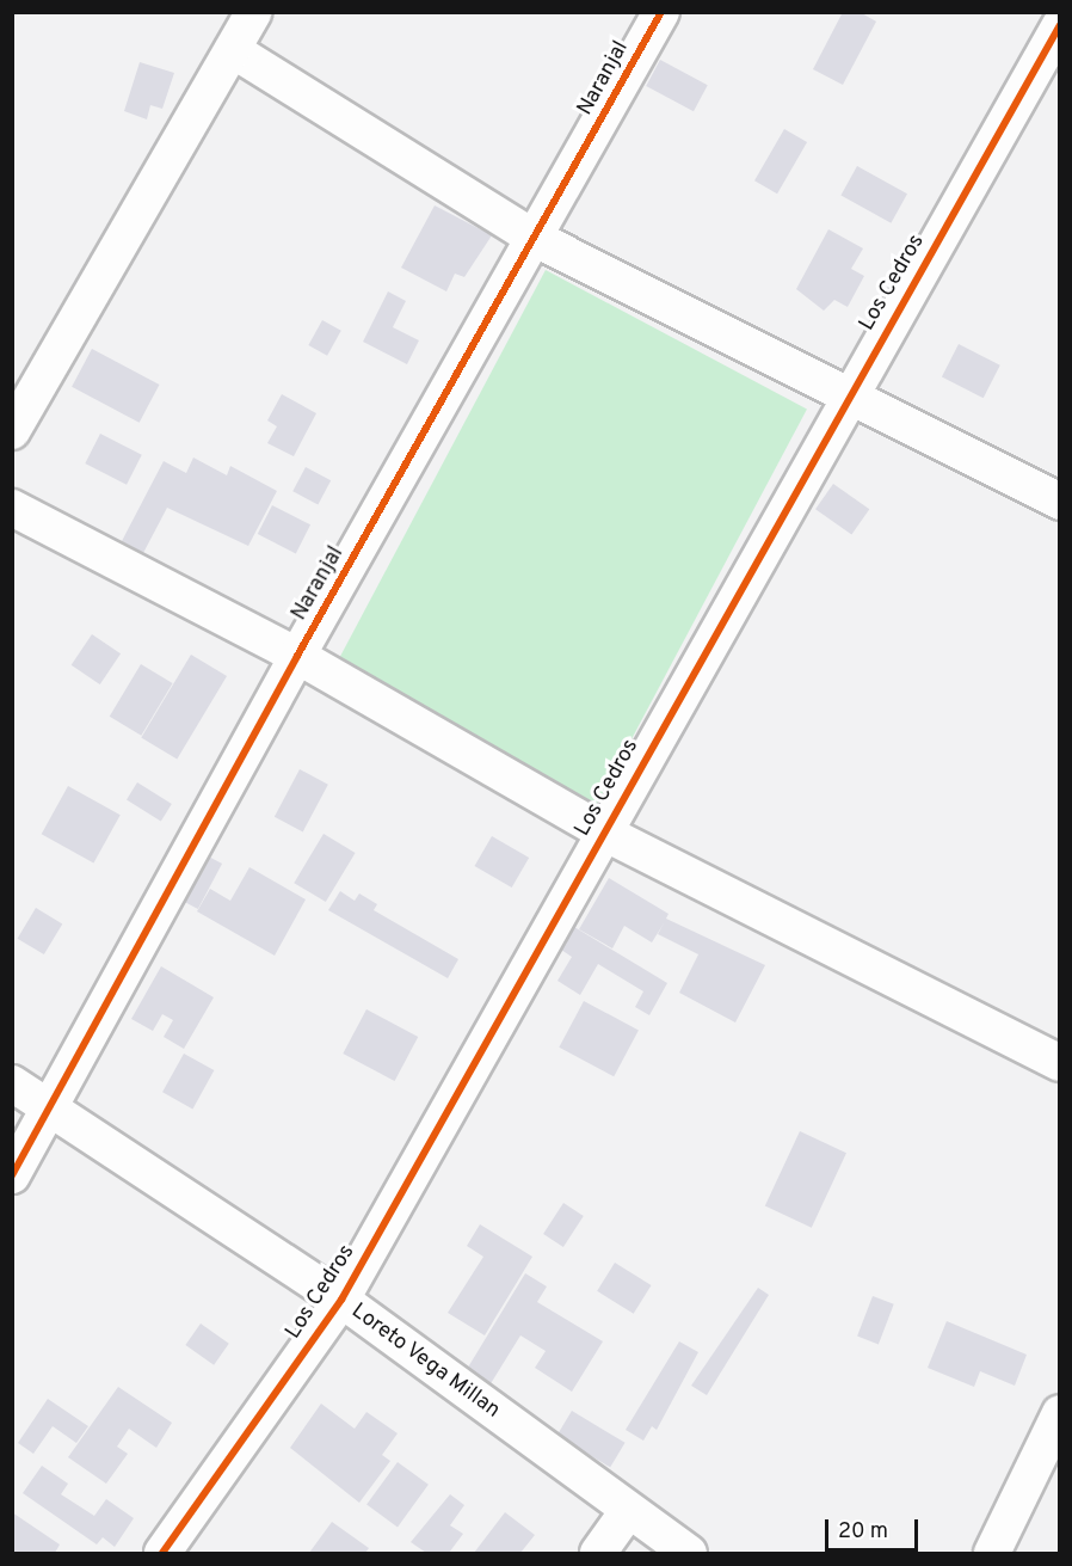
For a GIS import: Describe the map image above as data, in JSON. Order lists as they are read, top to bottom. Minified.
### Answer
{"streets":{"street":["Naranjal","Los Cedros","Loreto Vega Millan"]},"crossings":[["Naranjal","Loreto Vega Millan"],["Los Cedros","Loreto Vega Millan"]],"scale_bar":"20 m"}
